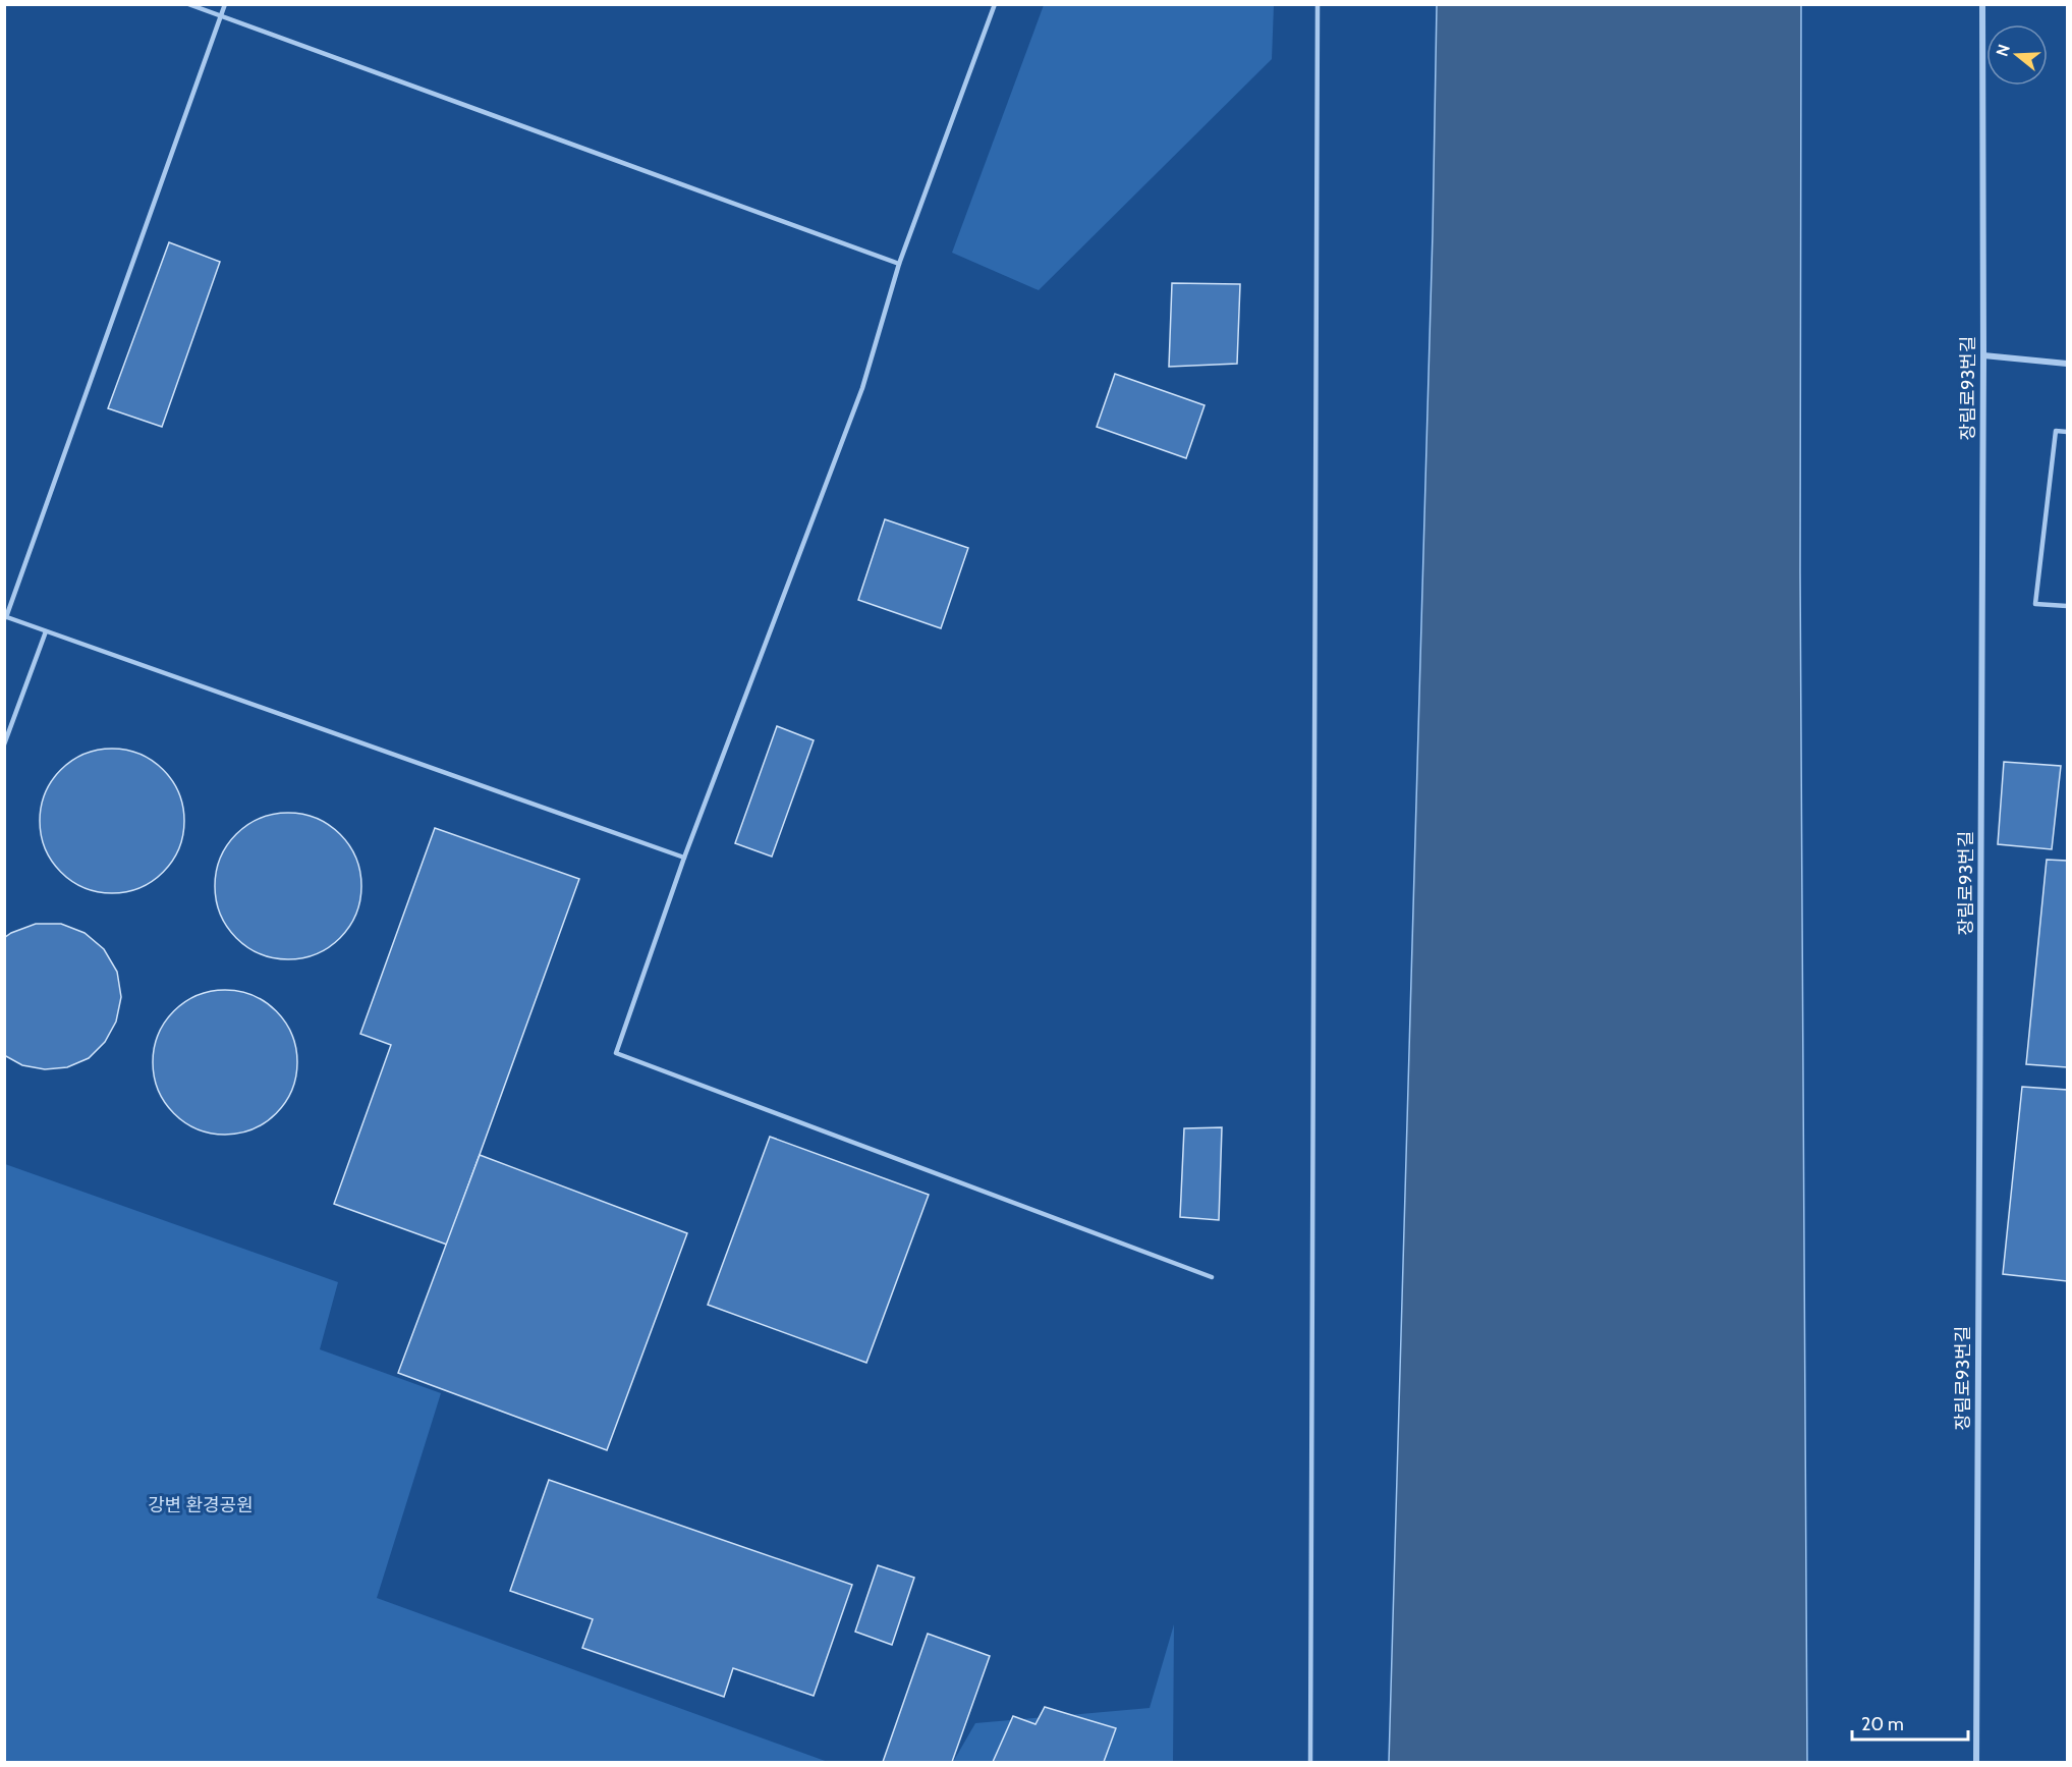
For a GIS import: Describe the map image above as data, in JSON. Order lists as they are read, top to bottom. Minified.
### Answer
{"streets":{"street":["장림로93번길"]},"parks":["강변 환경공원"],"scale_bar":"20 m","north":"left"}
